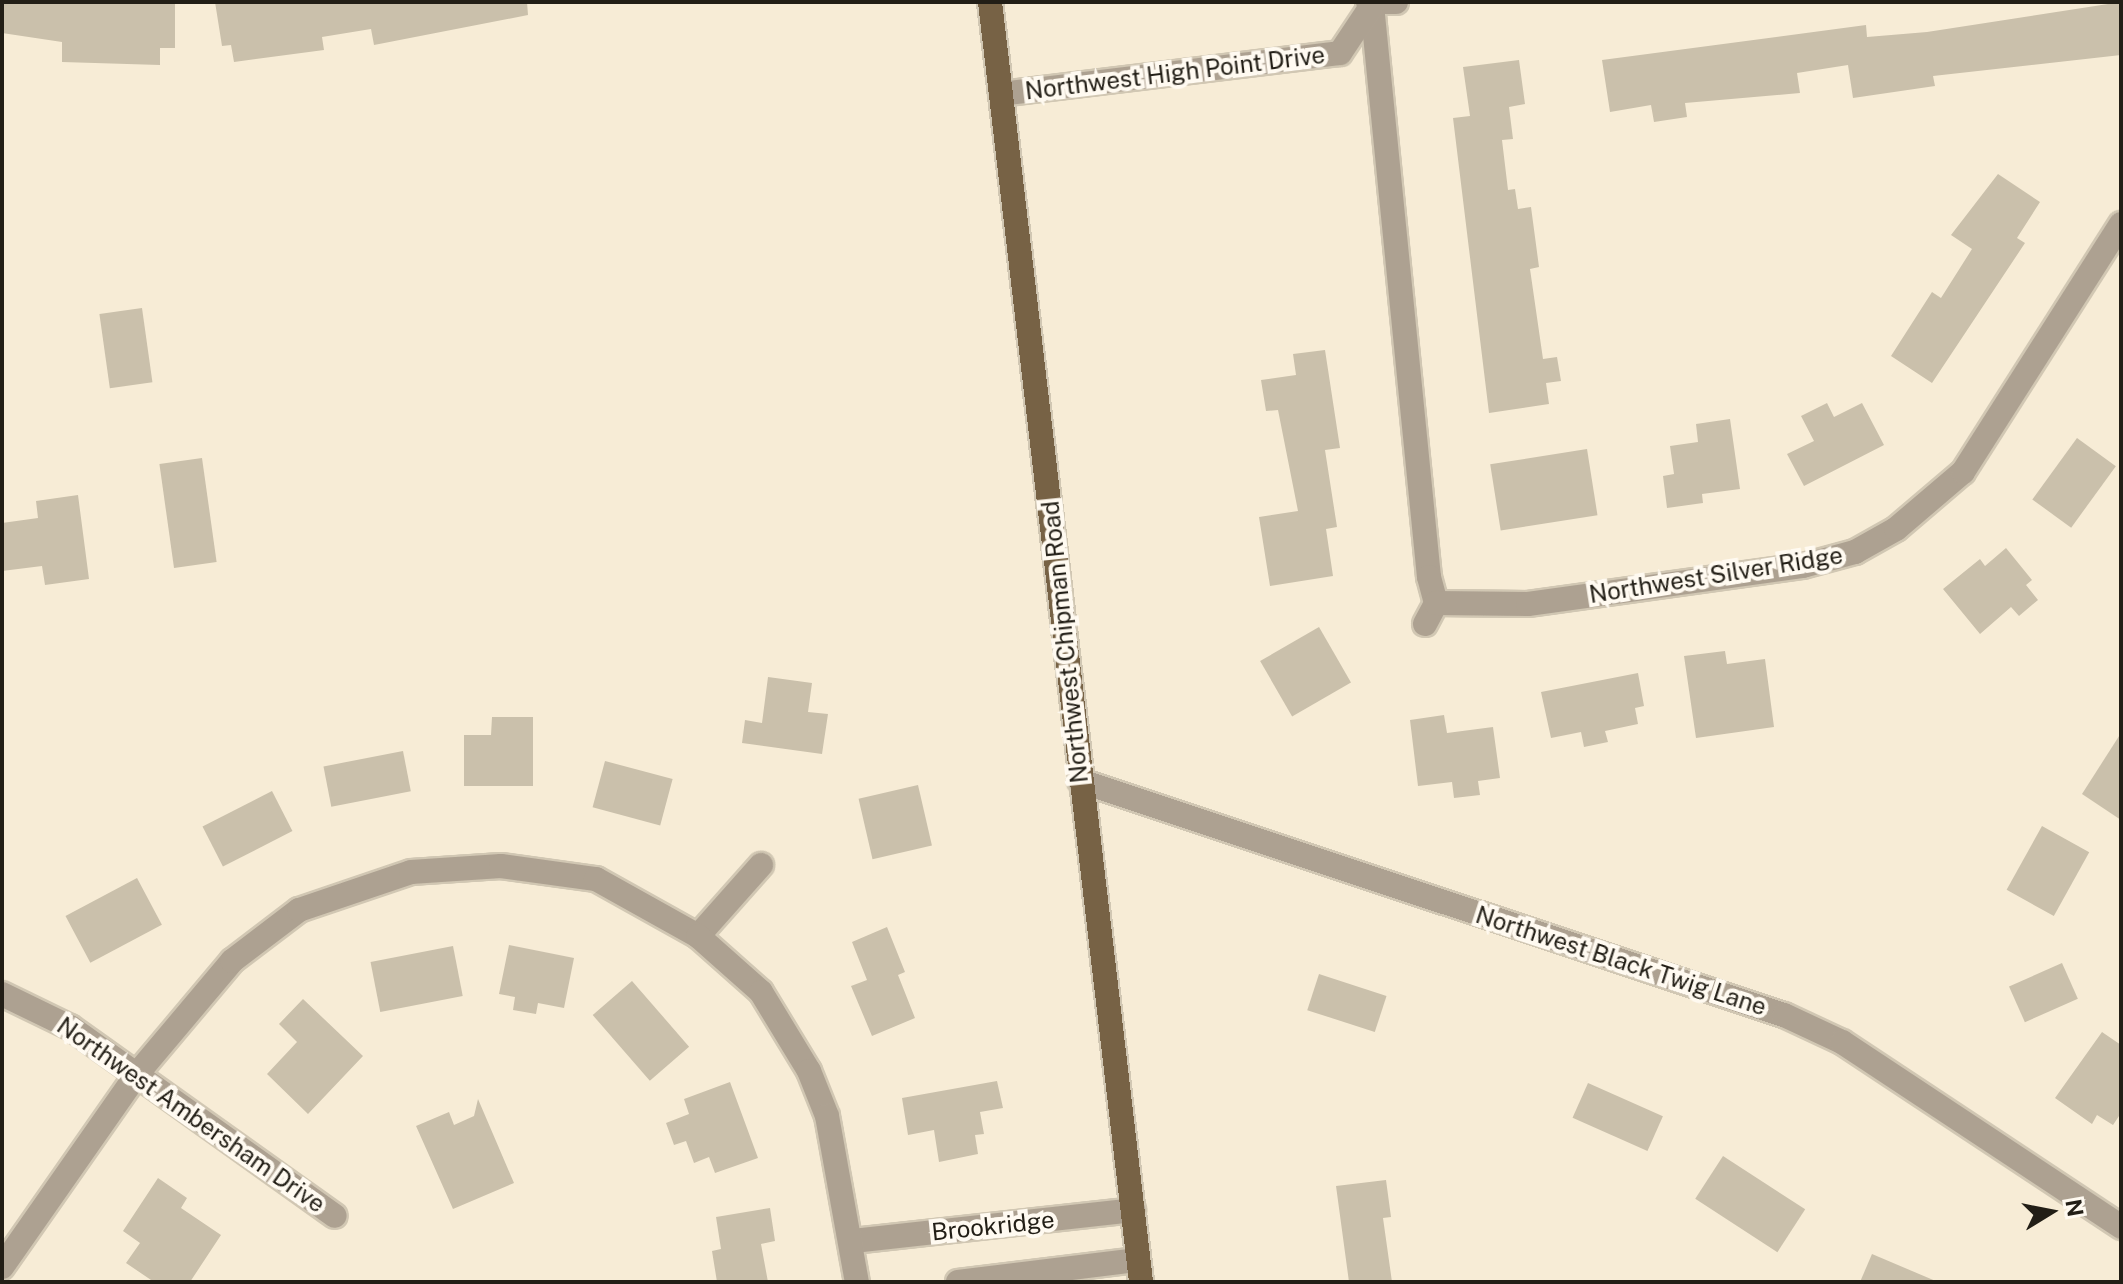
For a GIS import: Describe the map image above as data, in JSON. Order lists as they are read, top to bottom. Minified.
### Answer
{"streets":{"main road":["Northwest Chipman Road"],"street":["Northwest High Point Drive","Northwest Silver Ridge","Northwest Black Twig Lane","Northwest Ambersham Drive","Brookridge"]},"crossings":[["Northwest High Point Drive","Northwest Silver Ridge"],["Northwest High Point Drive","Northwest Chipman Road"],["Northwest Chipman Road","Northwest Black Twig Lane"],["Northwest Chipman Road","Brookridge"]],"north":"right"}
